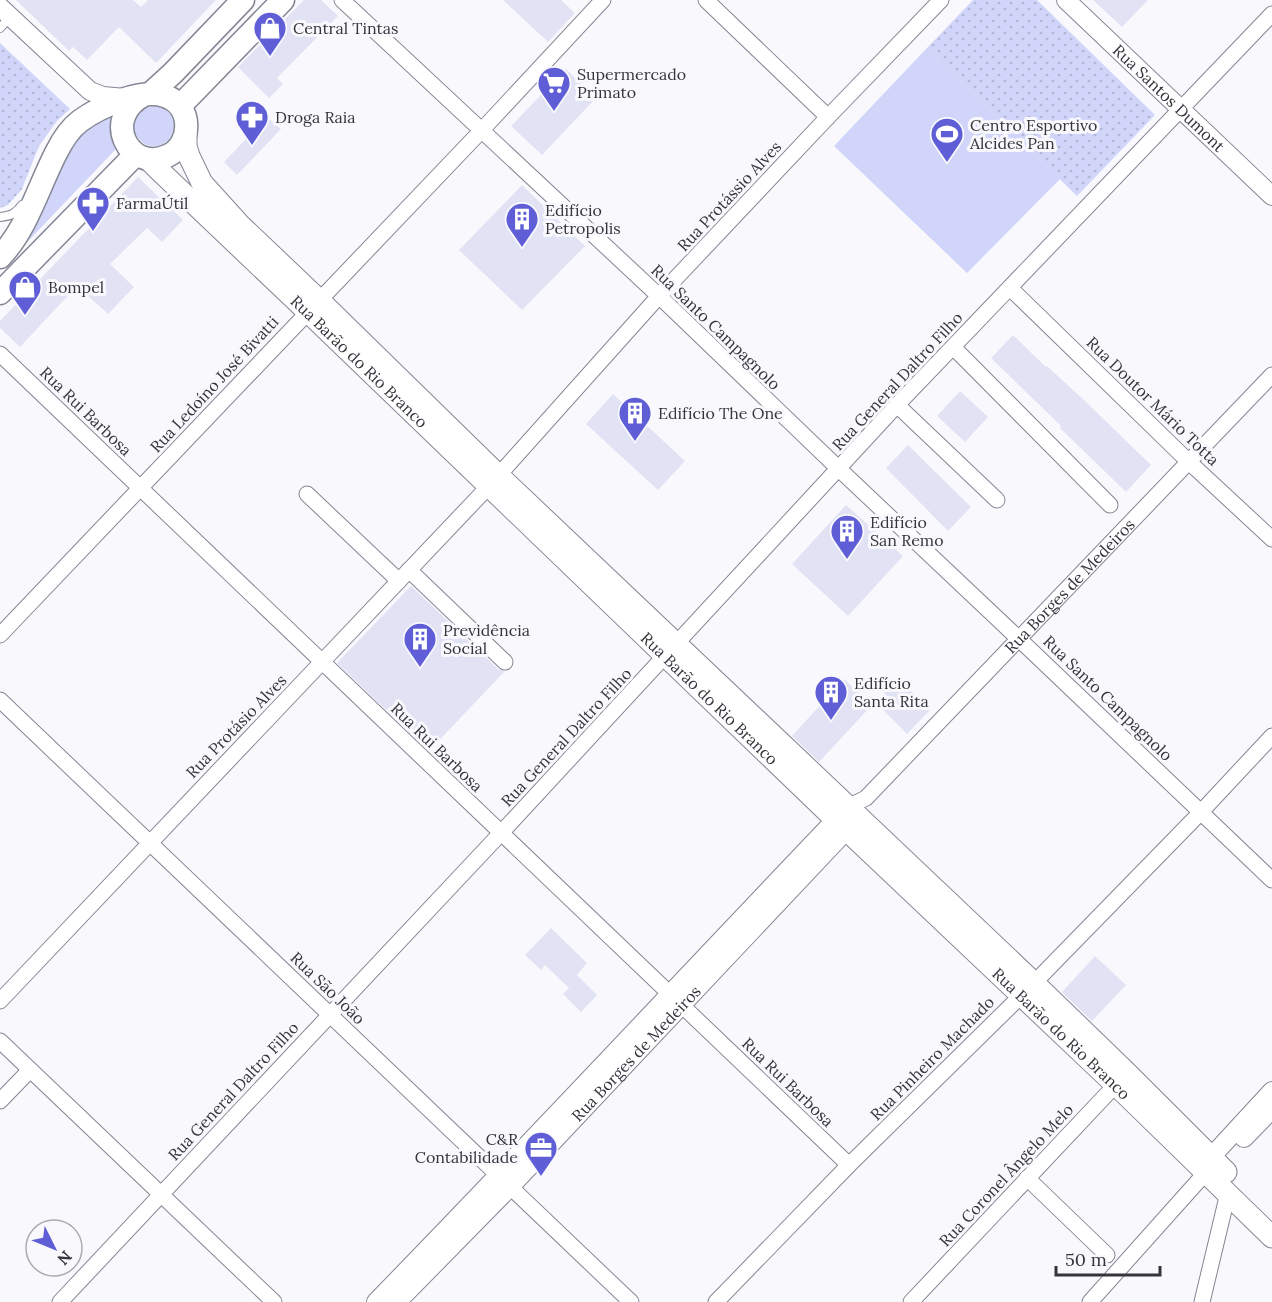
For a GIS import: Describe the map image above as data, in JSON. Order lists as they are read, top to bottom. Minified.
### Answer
{"streets":{"main road":["Rua Barão do Rio Branco"],"street":["Rua Santos Dumont","Rua Protássio Alves","Rua Santo Campagnolo","Rua General Daltro Filho","Rua Ledoíno José Bivatti","Rua Doutor Mário Totta","Rua Rui Barbosa","Rua Borges de Medeiros","Rua Protásio Alves","Rua São João","Rua Pinheiro Machado","Rua Coronel Ângelo Melo"]},"crossings":[["Rua Santos Dumont","Rua General Daltro Filho"],["Rua Protássio Alves","Rua Santo Campagnolo"],["Rua Protássio Alves","Rua Barão do Rio Branco"],["Rua Protássio Alves","Rua Protásio Alves"],["Rua Santo Campagnolo","Rua General Daltro Filho"],["Rua Santo Campagnolo","Rua Ledoíno José Bivatti"],["Rua Santo Campagnolo","Rua Borges de Medeiros"],["Rua Santo Campagnolo","Rua Pinheiro Machado"],["Rua Barão do Rio Branco","Rua General Daltro Filho"],["Rua Barão do Rio Branco","Rua Ledoíno José Bivatti"],["Rua Barão do Rio Branco","Rua Borges de Medeiros"],["Rua Barão do Rio Branco","Rua Protásio Alves"],["Rua Barão do Rio Branco","Rua Pinheiro Machado"],["Rua Barão do Rio Branco","Rua Coronel Ângelo Melo"],["Rua General Daltro Filho","Rua Doutor Mário Totta"],["Rua General Daltro Filho","Rua Rui Barbosa"],["Rua General Daltro Filho","Rua São João"],["Rua Ledoíno José Bivatti","Rua Rui Barbosa"],["Rua Doutor Mário Totta","Rua Borges de Medeiros"],["Rua Rui Barbosa","Rua Borges de Medeiros"],["Rua Rui Barbosa","Rua Protásio Alves"],["Rua Rui Barbosa","Rua Pinheiro Machado"],["Rua Borges de Medeiros","Rua São João"],["Rua Protásio Alves","Rua São João"]],"places":{"shop":["Central Tintas","Bompel"],"supermarket":["Supermercado Primato"],"pharmacy":["Droga Raia","FarmaÚtil"],"sports":["Centro Esportivo Alcides Pan"],"building":["Edifício Petropolis","Edifício The One","Edifício San Remo","Previdência Social","Edifício Santa Rita"],"office":["C&R Contabilidade"]},"scale_bar":"50 m","north":"bottom right"}
